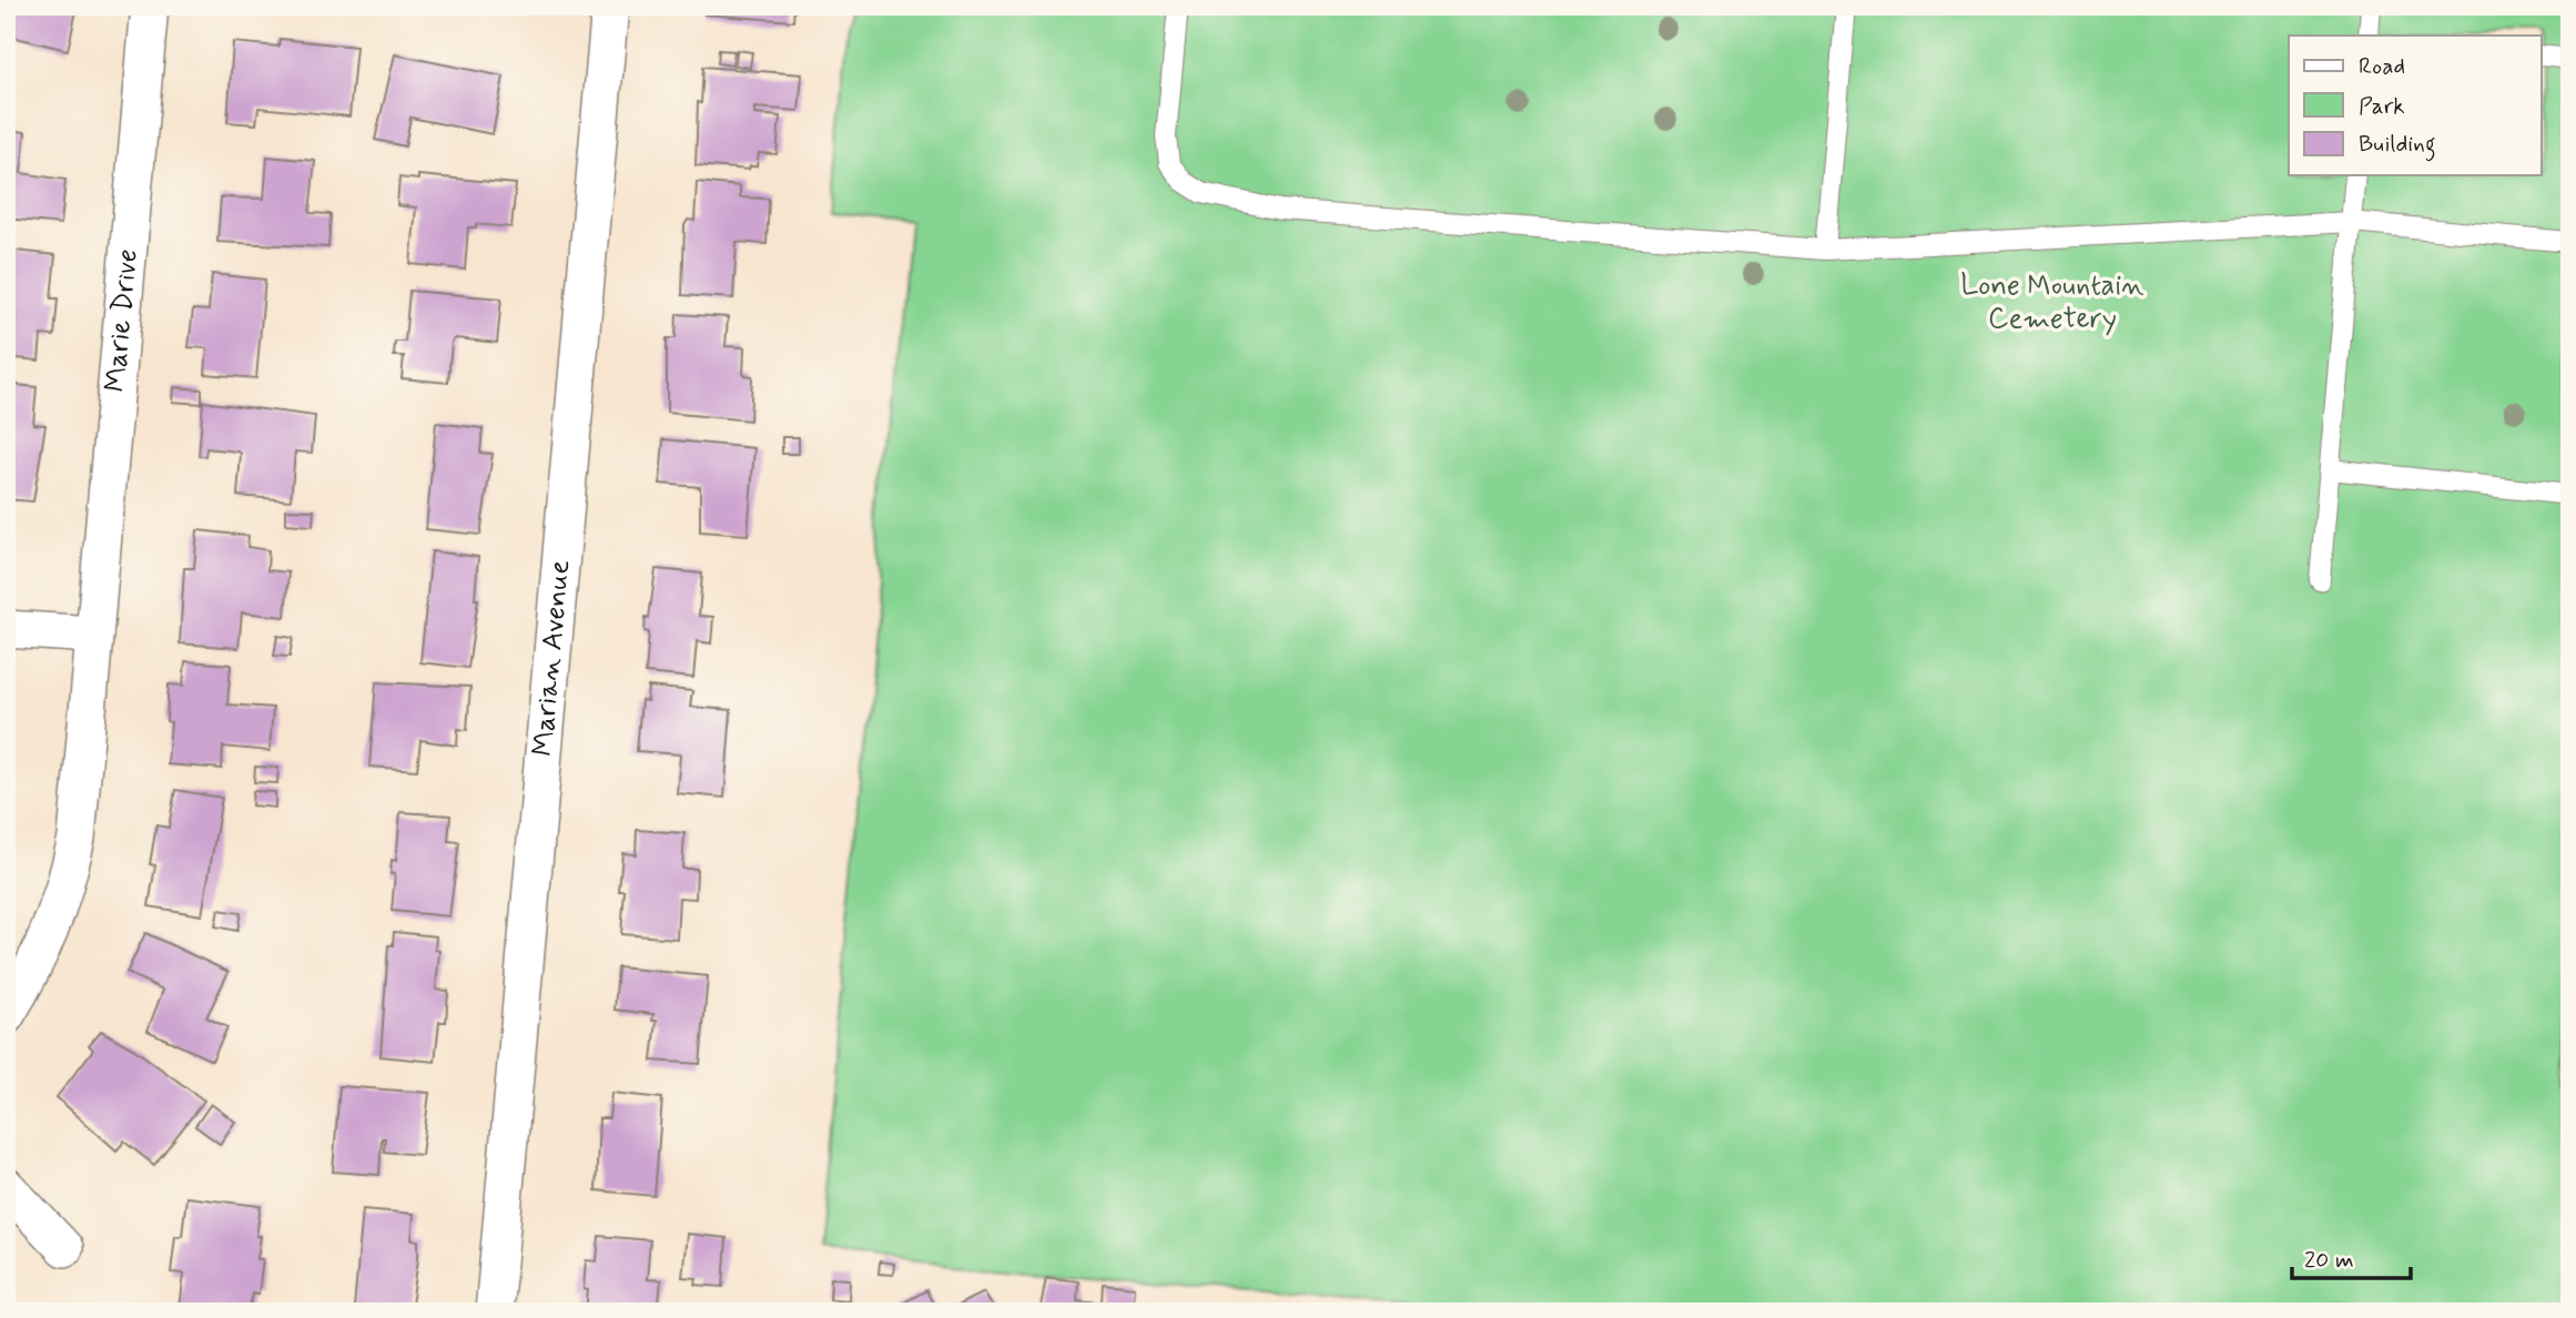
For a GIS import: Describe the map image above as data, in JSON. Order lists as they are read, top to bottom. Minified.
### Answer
{"streets":{"street":["Marie Drive","Marian Avenue"]},"parks":["Lone Mountain Cemetery"],"legend":["Road","Park","Building"],"scale_bar":"20 m"}
